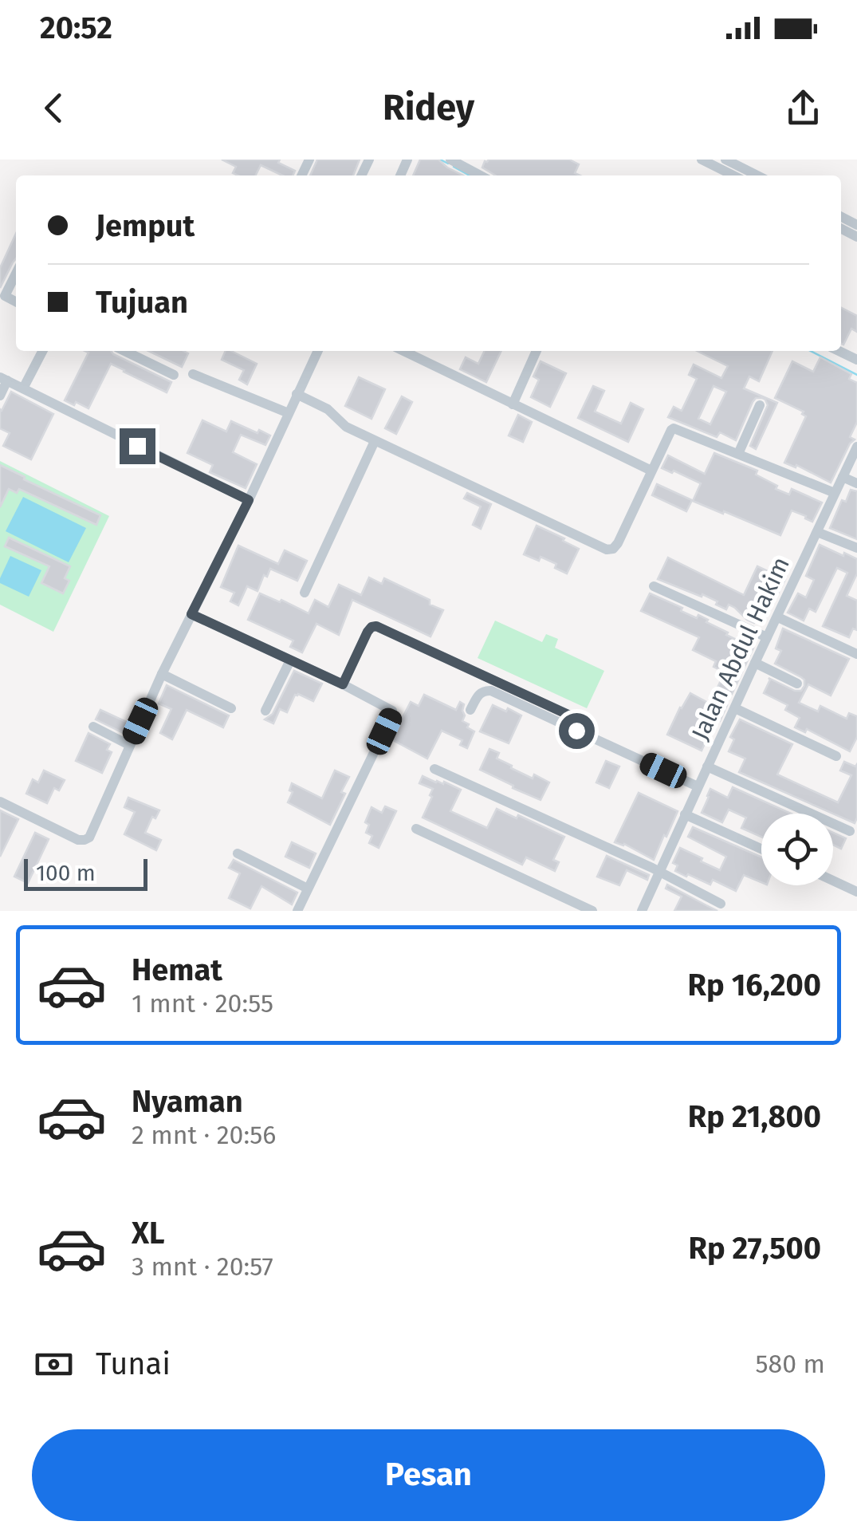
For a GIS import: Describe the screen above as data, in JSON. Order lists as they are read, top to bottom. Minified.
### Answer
{"streets":{"street":["Jalan Abdul Hakim"]},"scale_bar":"100 m","page":{"status":"20:52","header":"Ridey","banner":["Jemput","Tujuan"],"scale":"100 m","list":[{"name":"Hemat","note":"1 mnt · 20:55","value":"Rp 16,200"},{"name":"Nyaman","note":"2 mnt · 20:56","value":"Rp 21,800"},{"name":"XL","note":"3 mnt · 20:57","value":"Rp 27,500"}],"pay":["Tunai","580 m"],"buttons":"Pesan"}}
